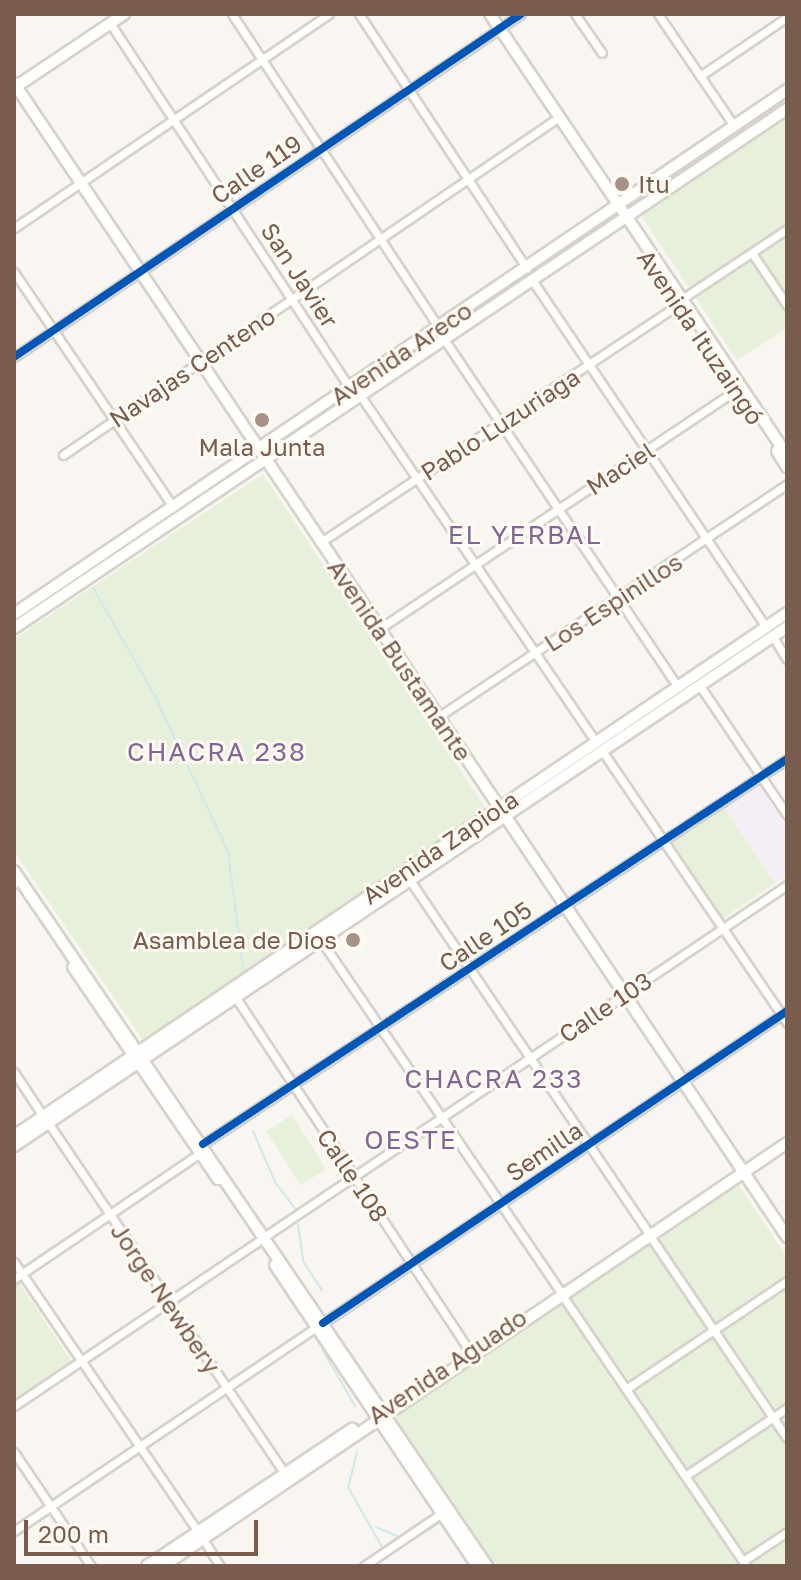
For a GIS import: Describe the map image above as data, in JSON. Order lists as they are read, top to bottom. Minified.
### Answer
{"streets":{"main road":["Avenida Ituzaingó","Avenida Areco","Avenida Bustamante","Avenida Zapiola","Avenida Aguado"],"street":["Calle 119","San Javier","Navajas Centeno","Pablo Luzuriaga","Maciel","Los Espinillos","Calle 105","Calle 103","Semilla","Calle 108","Jorge Newbery"]},"crossings":[["Calle 119","San Javier"],["Calle 119","Avenida Ituzaingó"],["Calle 119","Avenida Bustamante"],["San Javier","Avenida Areco"],["San Javier","Navajas Centeno"],["Avenida Ituzaingó","Avenida Areco"],["Avenida Ituzaingó","Navajas Centeno"],["Avenida Ituzaingó","Pablo Luzuriaga"],["Avenida Ituzaingó","Maciel"],["Avenida Areco","Avenida Bustamante"],["Navajas Centeno","Avenida Bustamante"],["Pablo Luzuriaga","Avenida Bustamante"],["Maciel","Avenida Bustamante"],["Los Espinillos","Avenida Bustamante"],["Avenida Bustamante","Avenida Zapiola"],["Avenida Bustamante","Calle 105"],["Avenida Bustamante","Calle 103"],["Avenida Bustamante","Semilla"],["Avenida Bustamante","Avenida Aguado"],["Avenida Zapiola","Calle 108"],["Avenida Zapiola","Jorge Newbery"],["Calle 105","Calle 108"],["Calle 105","Jorge Newbery"],["Calle 103","Calle 108"],["Calle 103","Jorge Newbery"],["Semilla","Calle 108"],["Semilla","Jorge Newbery"],["Calle 108","Avenida Aguado"],["Jorge Newbery","Avenida Aguado"]],"districts":["EL YERBAL","CHACRA 238","CHACRA 233","OESTE"],"places":["Itu","Mala Junta","Asamblea de Dios"],"scale_bar":"200 m"}
